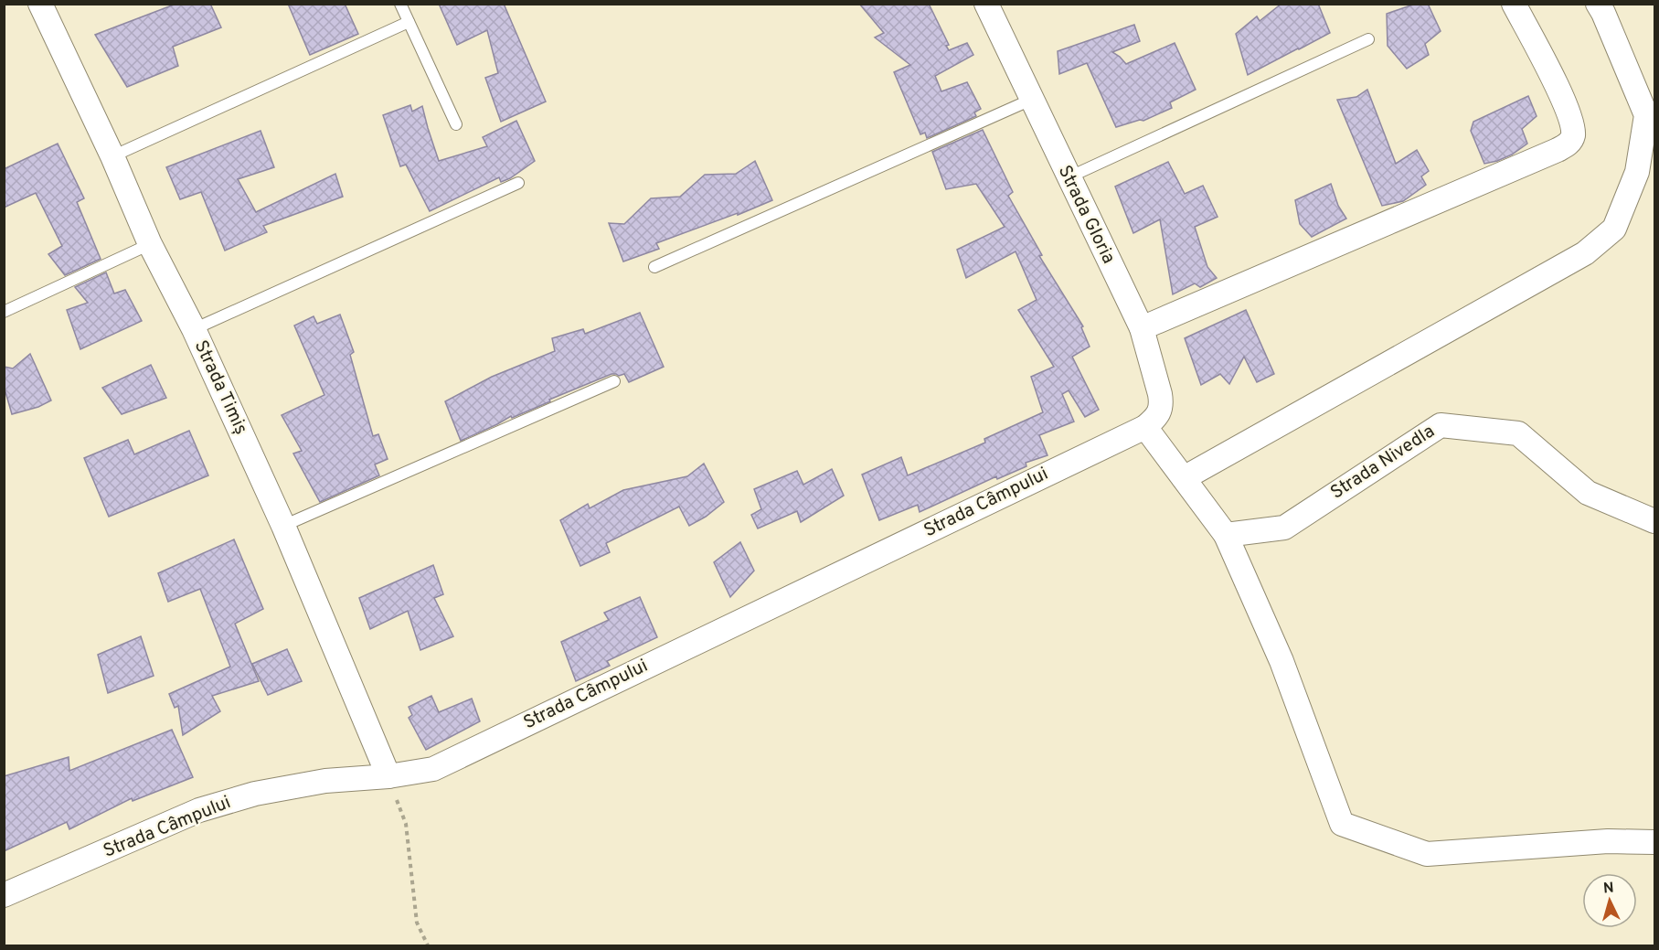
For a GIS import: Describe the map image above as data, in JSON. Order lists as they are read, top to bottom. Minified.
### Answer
{"streets":{"street":["Strada Gloria","Strada Timiș","Strada Nivedla","Strada Câmpului"]},"crossings":[["Strada Gloria","Strada Câmpului"],["Strada Timiș","Strada Câmpului"]],"north":"top"}
